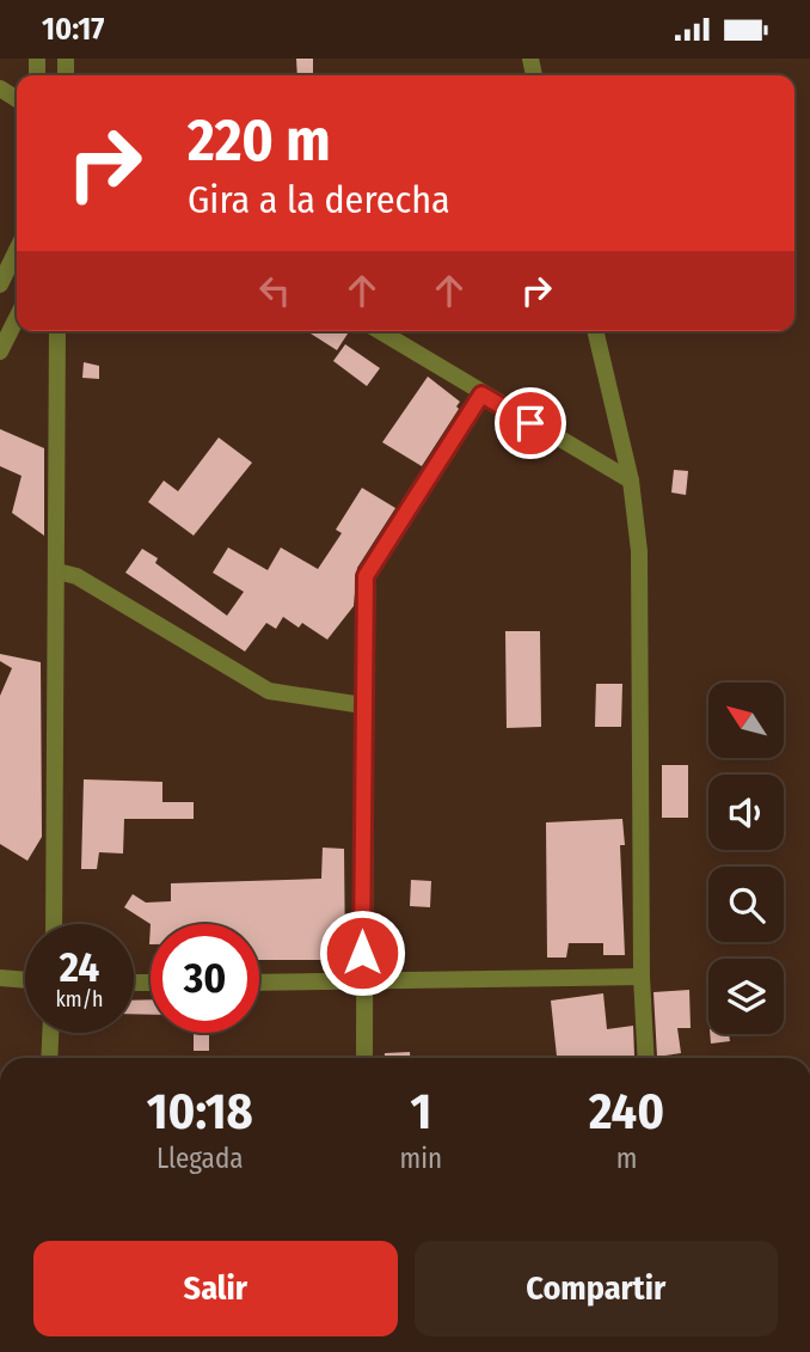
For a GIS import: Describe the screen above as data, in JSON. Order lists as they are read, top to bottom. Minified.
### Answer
{"north":"top left","page":{"status":"10:17","turn":["220 m","Gira a la derecha"],"speed":"24 km/h","limit":"30","eta":["10:18","Llegada","1","min","240","m"],"buttons":["Salir","Compartir"]}}
